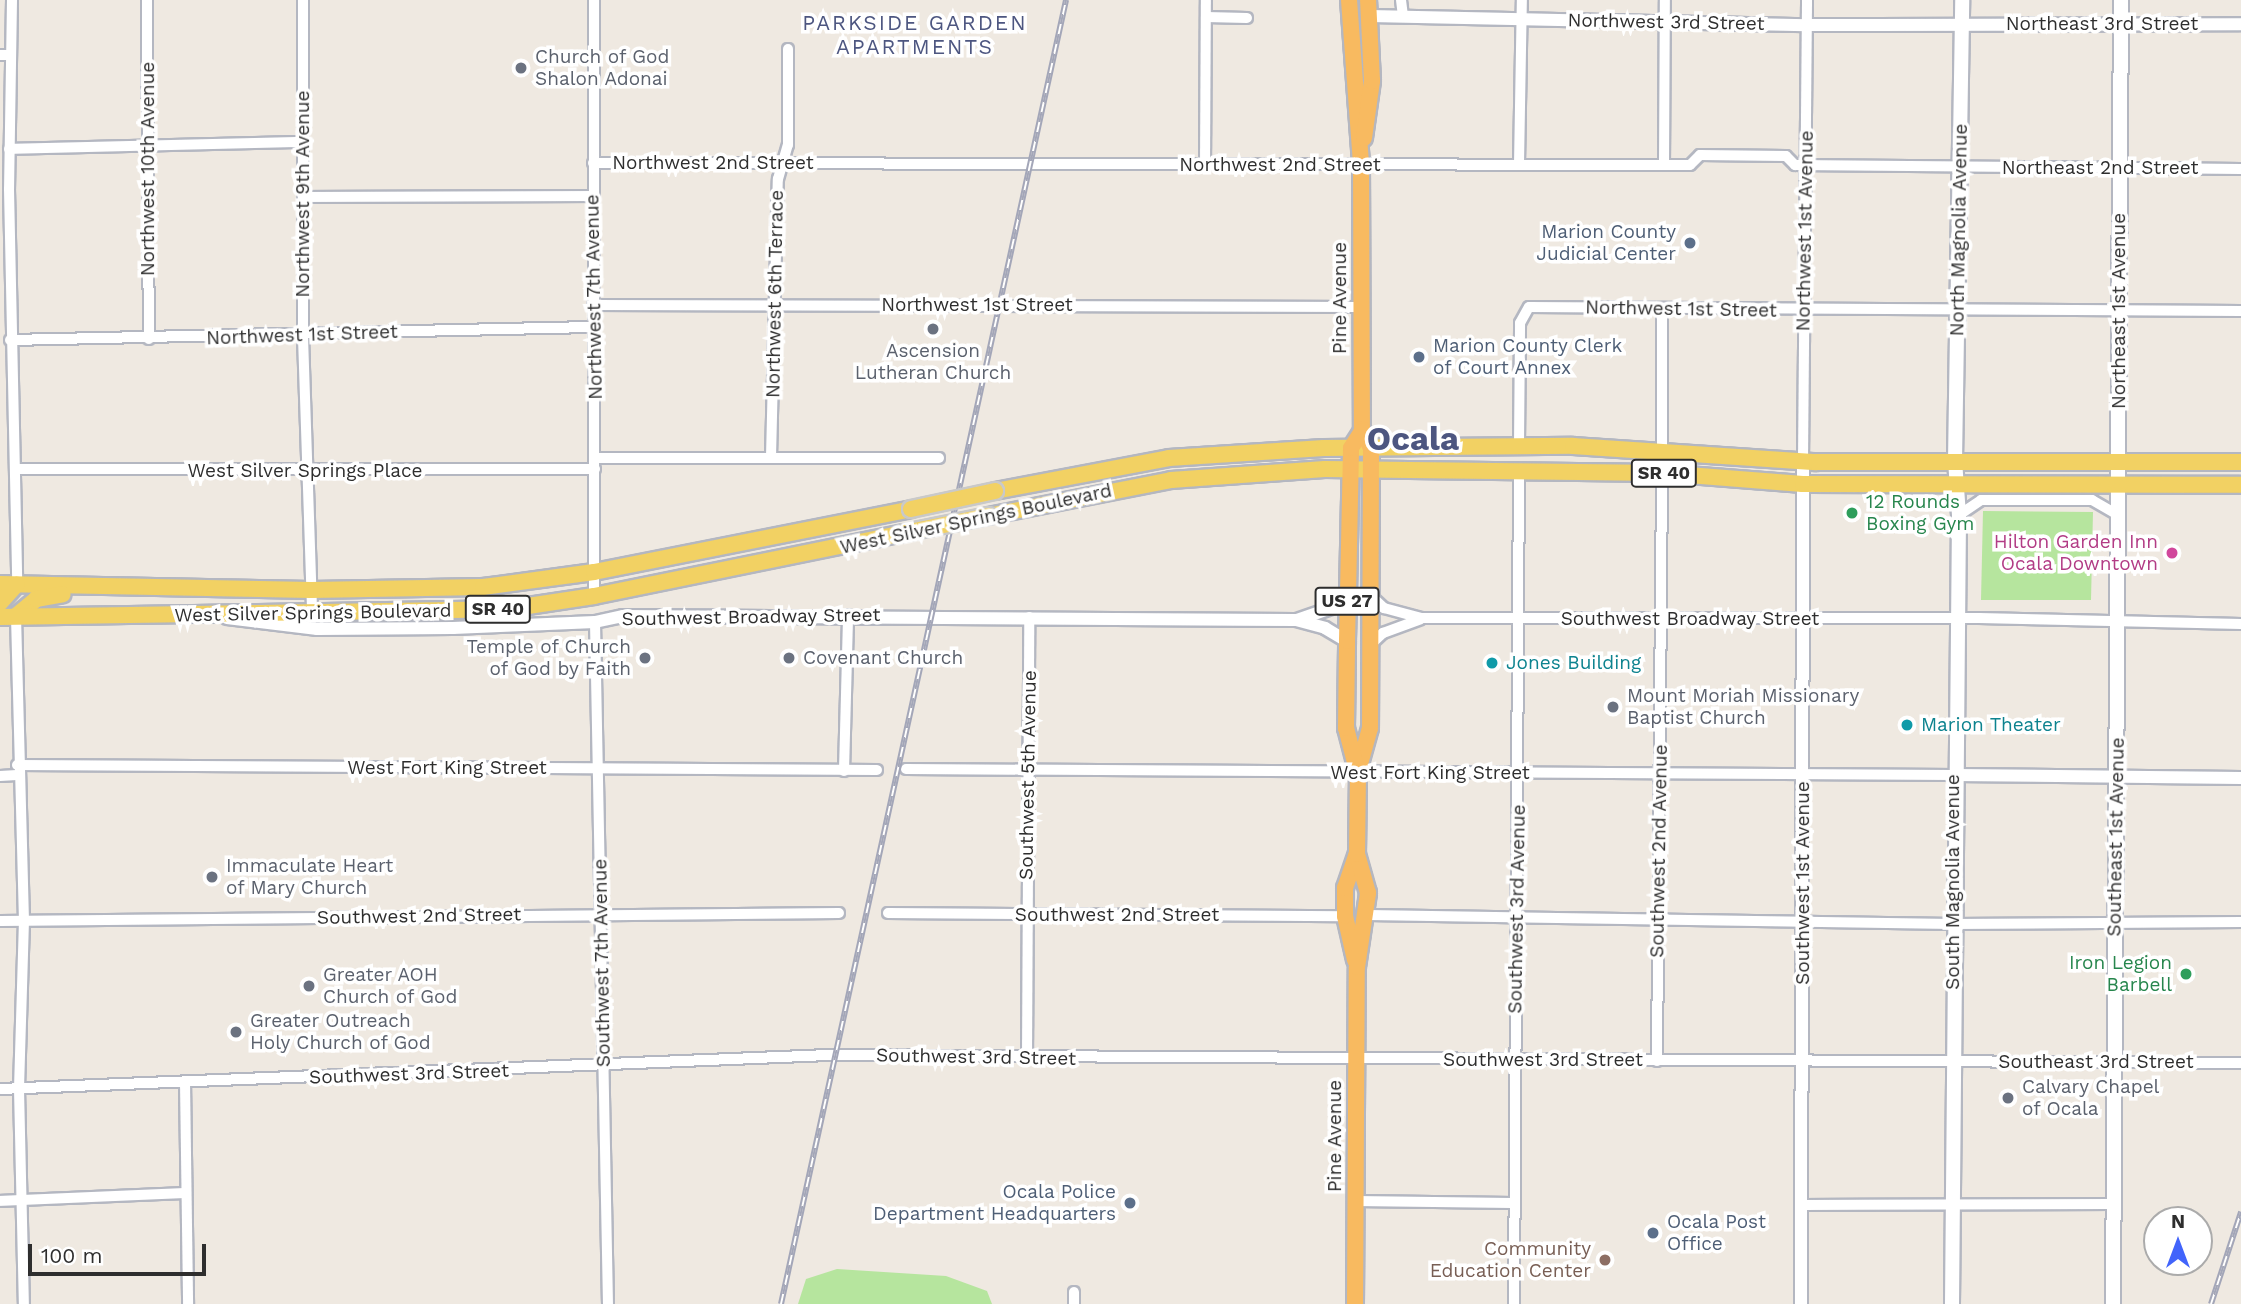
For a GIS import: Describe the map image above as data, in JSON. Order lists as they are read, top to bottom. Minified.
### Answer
{"streets":{"highway":["Pine Avenue","US 27"],"main road":["North Magnolia Avenue","Northeast 1st Avenue","SR 40","West Silver Springs Boulevard","Southeast 1st Avenue","South Magnolia Avenue"],"street":["Northwest 3rd Street","Northeast 3rd Street","Northwest 2nd Street","Northeast 2nd Street","Northwest 10th Avenue","Northwest 9th Avenue","Northwest 1st Avenue","Northwest 6th Terrace","Northwest 7th Avenue","Northwest 1st Street","West Silver Springs Place","Southwest Broadway Street","West Fort King Street","Southwest 5th Avenue","Southwest 2nd Avenue","Southwest 1st Avenue","Southwest 3rd Avenue","Southwest 2nd Street","Southwest 7th Avenue","Southwest 3rd Street","Southeast 3rd Street"]},"crossings":[["Northwest 3rd Street","Northeast 3rd Street"],["Northwest 3rd Street","North Magnolia Avenue"],["Northwest 3rd Street","Northwest 1st Avenue"],["Northwest 3rd Street","Pine Avenue"],["Northeast 3rd Street","North Magnolia Avenue"],["Northeast 3rd Street","Northeast 1st Avenue"],["Northwest 2nd Street","Northeast 2nd Street"],["Northwest 2nd Street","North Magnolia Avenue"],["Northwest 2nd Street","Northwest 1st Avenue"],["Northwest 2nd Street","Northwest 6th Terrace"],["Northwest 2nd Street","Northwest 7th Avenue"],["Northwest 2nd Street","Pine Avenue"],["Northeast 2nd Street","North Magnolia Avenue"],["Northeast 2nd Street","Northeast 1st Avenue"],["Northwest 10th Avenue","Northwest 1st Street"],["Northwest 9th Avenue","Northwest 1st Street"],["Northwest 9th Avenue","West Silver Springs Place"],["Northwest 9th Avenue","West Silver Springs Boulevard"],["North Magnolia Avenue","Northwest 1st Street"],["North Magnolia Avenue","SR 40"],["North Magnolia Avenue","West Silver Springs Boulevard"],["North Magnolia Avenue","South Magnolia Avenue"],["Northwest 1st Avenue","Northwest 1st Street"],["Northwest 1st Avenue","West Silver Springs Boulevard"],["Northwest 1st Avenue","Southwest 1st Avenue"],["Northwest 6th Terrace","Northwest 1st Street"],["Northwest 6th Terrace","West Silver Springs Place"],["Northwest 7th Avenue","Northwest 1st Street"],["Northwest 7th Avenue","West Silver Springs Place"],["Pine Avenue","Northwest 1st Street"],["Pine Avenue","West Silver Springs Boulevard"],["Pine Avenue","Southwest Broadway Street"],["Pine Avenue","West Fort King Street"],["Pine Avenue","Southwest 2nd Street"],["Pine Avenue","Southwest 3rd Street"],["Northwest 1st Street","Northeast 1st Avenue"],["Northwest 1st Street","West Silver Springs Boulevard"],["Northeast 1st Avenue","SR 40"],["Northeast 1st Avenue","Southwest Broadway Street"],["Northeast 1st Avenue","Southeast 1st Avenue"],["SR 40","West Silver Springs Boulevard"],["SR 40","South Magnolia Avenue"],["West Silver Springs Boulevard","Southwest Broadway Street"],["West Silver Springs Boulevard","Southwest 2nd Avenue"],["West Silver Springs Boulevard","South Magnolia Avenue"],["West Silver Springs Boulevard","Southwest 1st Avenue"],["West Silver Springs Boulevard","Southwest 3rd Avenue"],["Southwest Broadway Street","Southwest 5th Avenue"],["Southwest Broadway Street","Southeast 1st Avenue"],["Southwest Broadway Street","Southwest 2nd Avenue"],["Southwest Broadway Street","South Magnolia Avenue"],["Southwest Broadway Street","Southwest 1st Avenue"],["Southwest Broadway Street","Southwest 3rd Avenue"],["Southwest Broadway Street","Southwest 7th Avenue"],["West Fort King Street","Southwest 5th Avenue"],["West Fort King Street","Southwest 2nd Avenue"],["West Fort King Street","South Magnolia Avenue"],["West Fort King Street","Southwest 1st Avenue"],["West Fort King Street","Southwest 3rd Avenue"],["West Fort King Street","Southwest 7th Avenue"],["Southwest 5th Avenue","Southwest 2nd Street"],["Southwest 5th Avenue","Southwest 3rd Street"],["Southeast 1st Avenue","Southeast 3rd Street"],["Southwest 2nd Avenue","Southwest 3rd Street"],["South Magnolia Avenue","Southwest 3rd Street"],["South Magnolia Avenue","Southeast 3rd Street"],["Southwest 1st Avenue","Southwest 3rd Street"],["Southwest 3rd Avenue","Southwest 3rd Street"],["Southwest 2nd Street","Southwest 7th Avenue"],["Southwest 7th Avenue","Southwest 3rd Street"],["Southwest 3rd Street","Southeast 3rd Street"]],"districts":["PARKSIDE GARDEN APARTMENTS","Ocala"],"places":["Church of God Shalon Adonai","Marion County Judicial Center","Ascension Lutheran Church","Marion County Clerk of Court Annex","12 Rounds Boxing Gym","Hilton Garden Inn Ocala Downtown","Temple of Church of God by Faith","Covenant Church","Jones Building","Mount Moriah Missionary Baptist Church","Marion Theater","Immaculate Heart of Mary Church","Iron Legion Barbell","Greater AOH Church of God","Greater Outreach Holy Church of God","Calvary Chapel of Ocala","Ocala Police Department Headquarters","Ocala Post Office","Community Education Center"],"scale_bar":"100 m","north":"top"}
